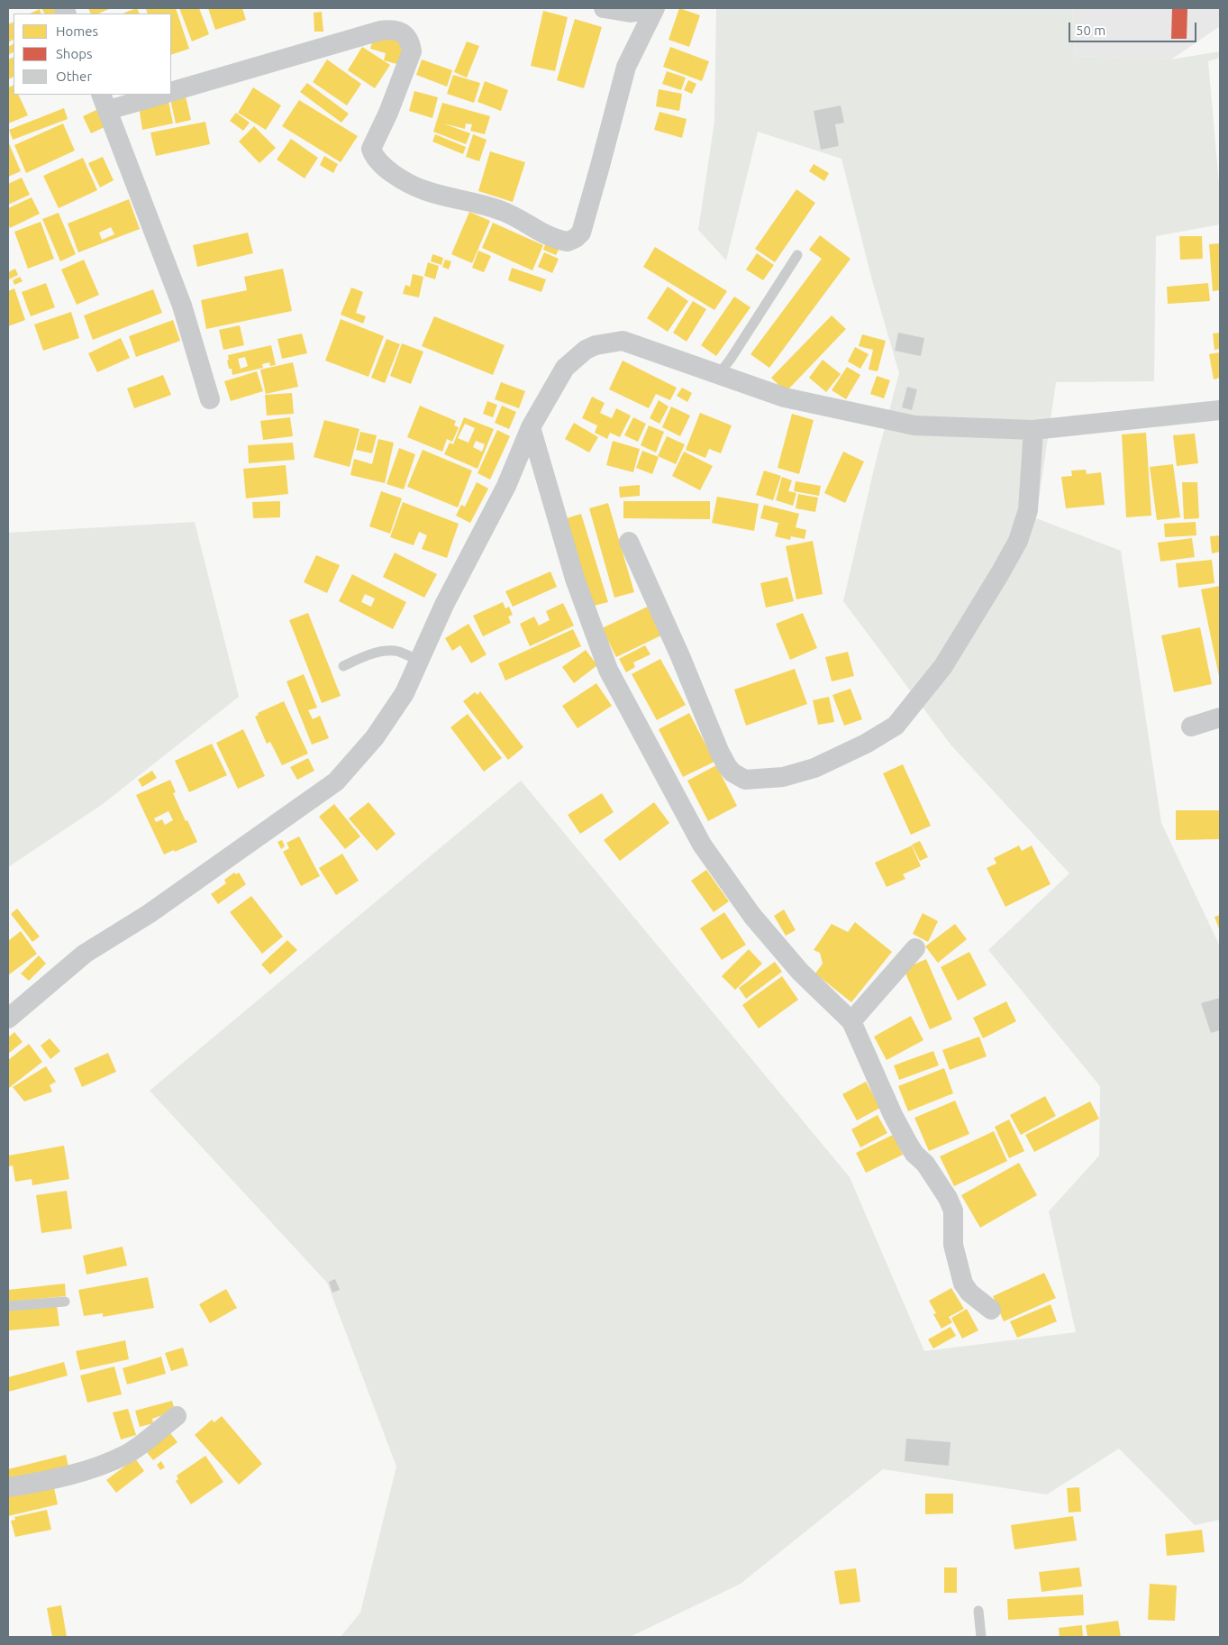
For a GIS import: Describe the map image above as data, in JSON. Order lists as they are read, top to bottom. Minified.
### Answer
{"legend":["Homes","Shops","Other"],"scale_bar":"50 m"}
